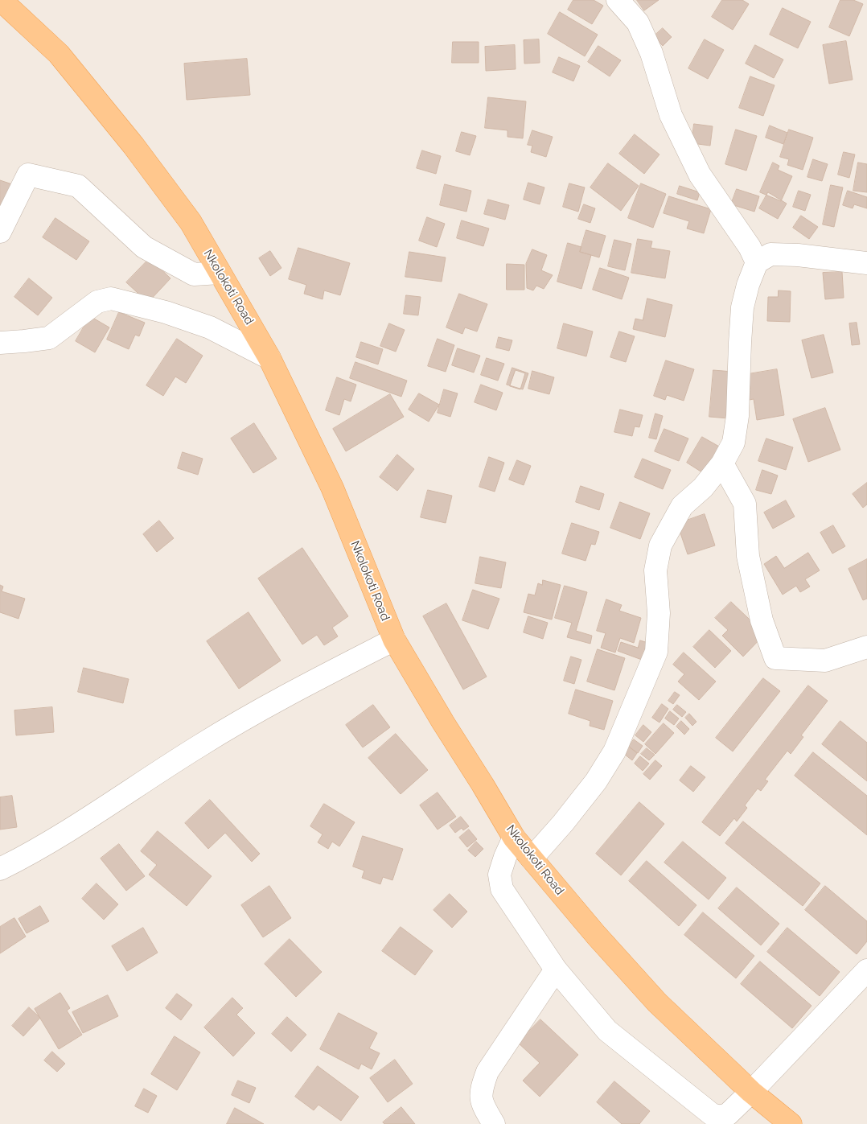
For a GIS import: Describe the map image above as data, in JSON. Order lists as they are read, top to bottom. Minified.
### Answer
{"streets":{"main road":["Nkolokoti Road"]}}
